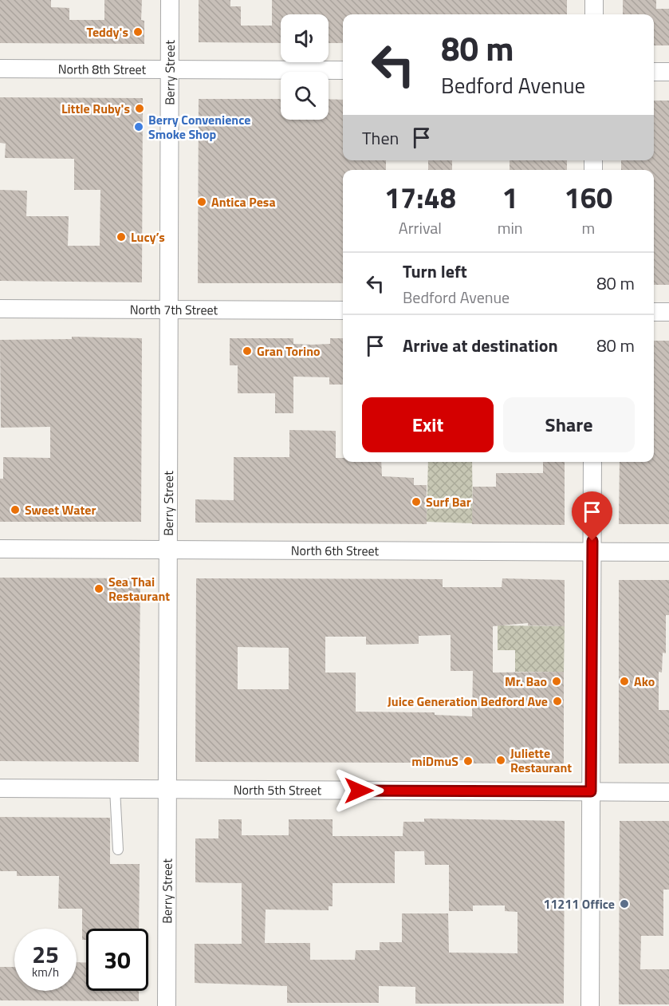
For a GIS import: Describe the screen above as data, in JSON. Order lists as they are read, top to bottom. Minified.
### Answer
{"streets":{"street":["North 8th Street","Berry Street","North 7th Street","North 6th Street","North 5th Street"]},"crossings":[["North 8th Street","Berry Street"],["Berry Street","North 7th Street"],["Berry Street","North 6th Street"],["Berry Street","North 5th Street"]],"places":["Teddy's","Little Ruby's","Berry Convenience Smoke Shop","Antica Pesa","Lucy’s","Gran Torino","Surf Bar","Sweet Water","Sea Thai Restaurant","Mr. Bao","Ako","Juice Generation Bedford Ave","Juliette Restaurant","miDmuS","11211 Office"],"page":{"turn":["80 m","Bedford Avenue"],"then":"Then","eta":["17:48","Arrival","1","min","160","m"],"list":[{"name":"Turn left","note":"Bedford Avenue","value":"80 m"},{"name":"Arrive at destination","value":"80 m"}],"buttons":["Exit","Share"],"speed":"25 km/h","limit":"30"}}
